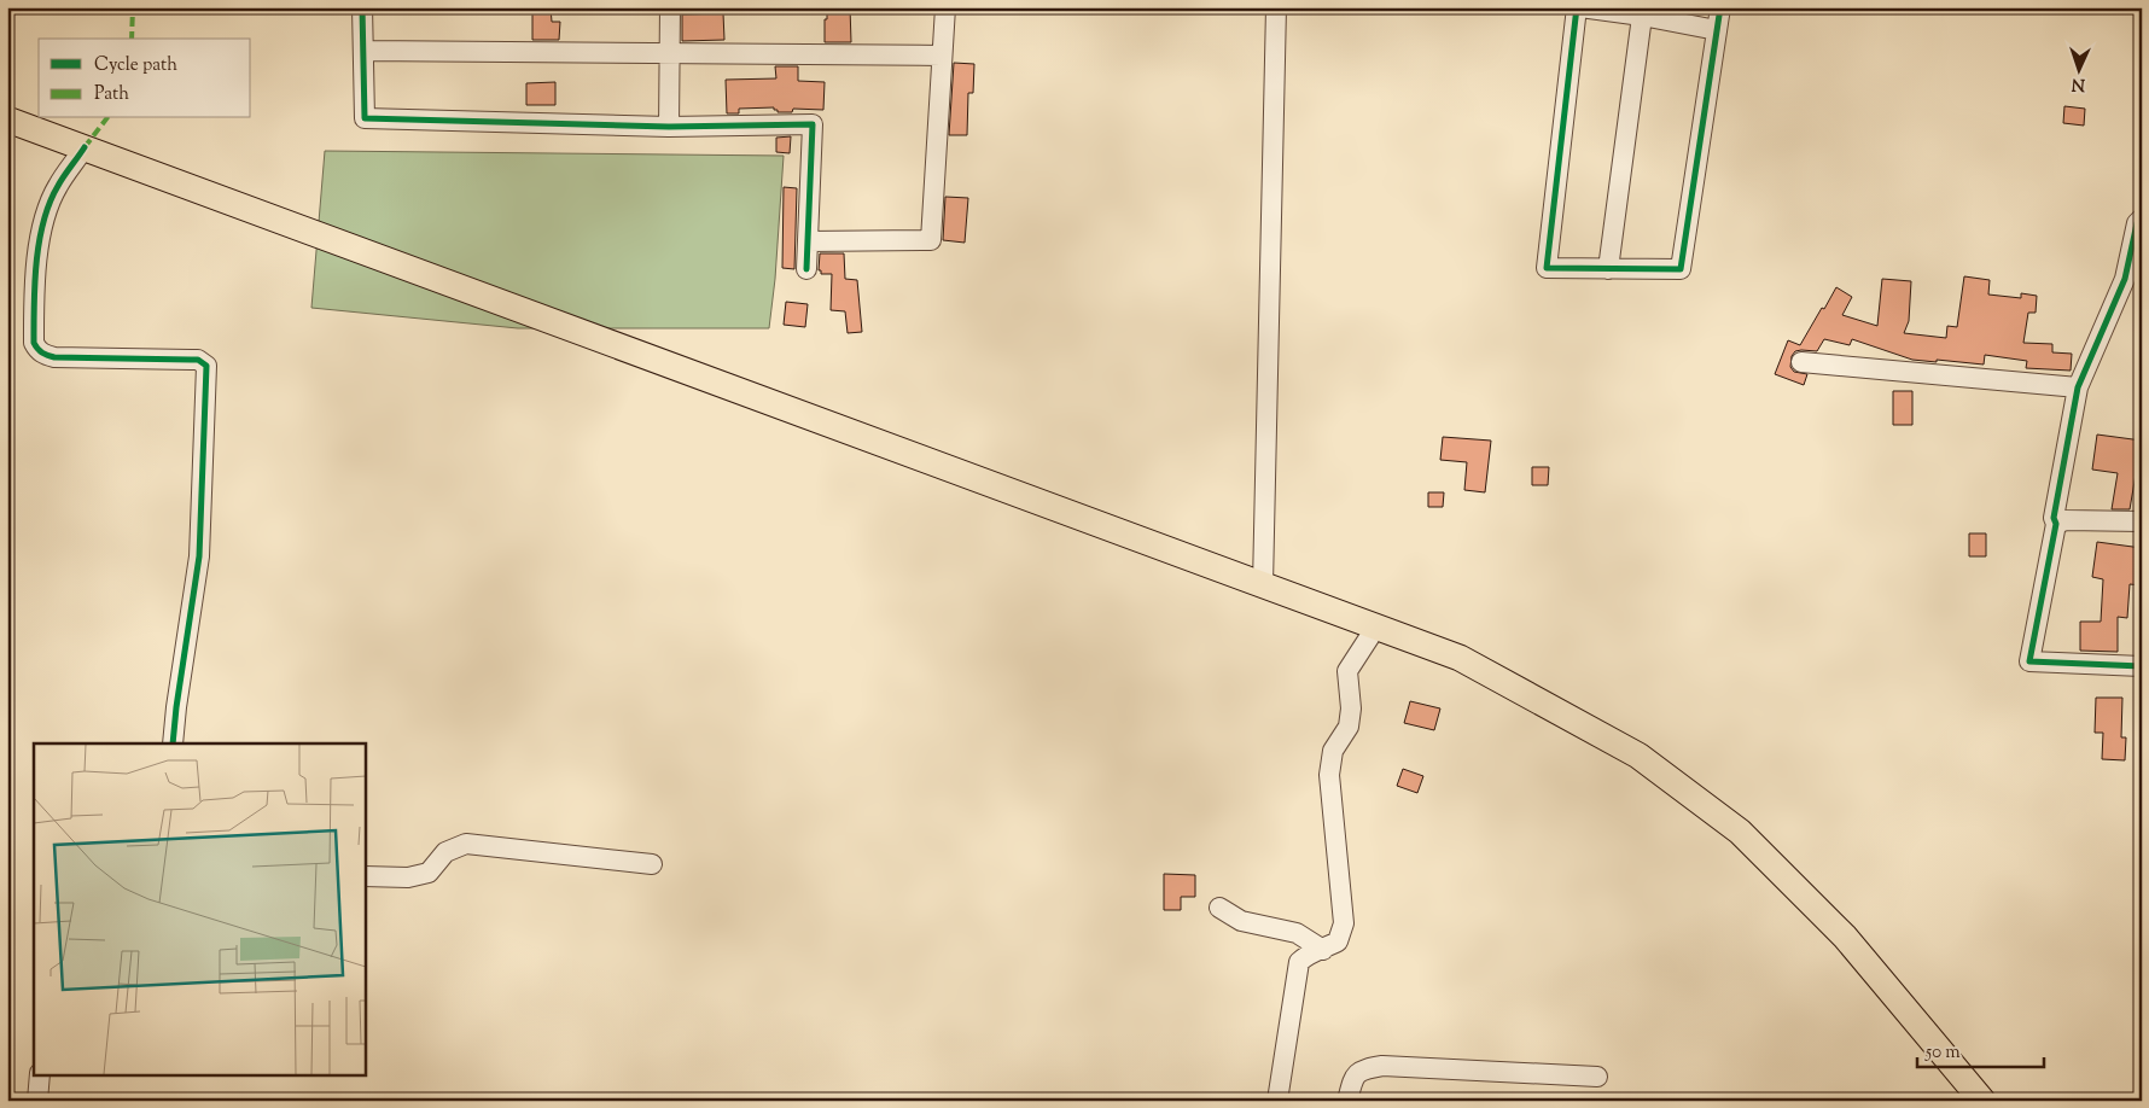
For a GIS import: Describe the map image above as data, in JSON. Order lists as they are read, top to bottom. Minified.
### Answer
{"legend":["Cycle path","Path"],"scale_bar":"50 m","north":"bottom"}
